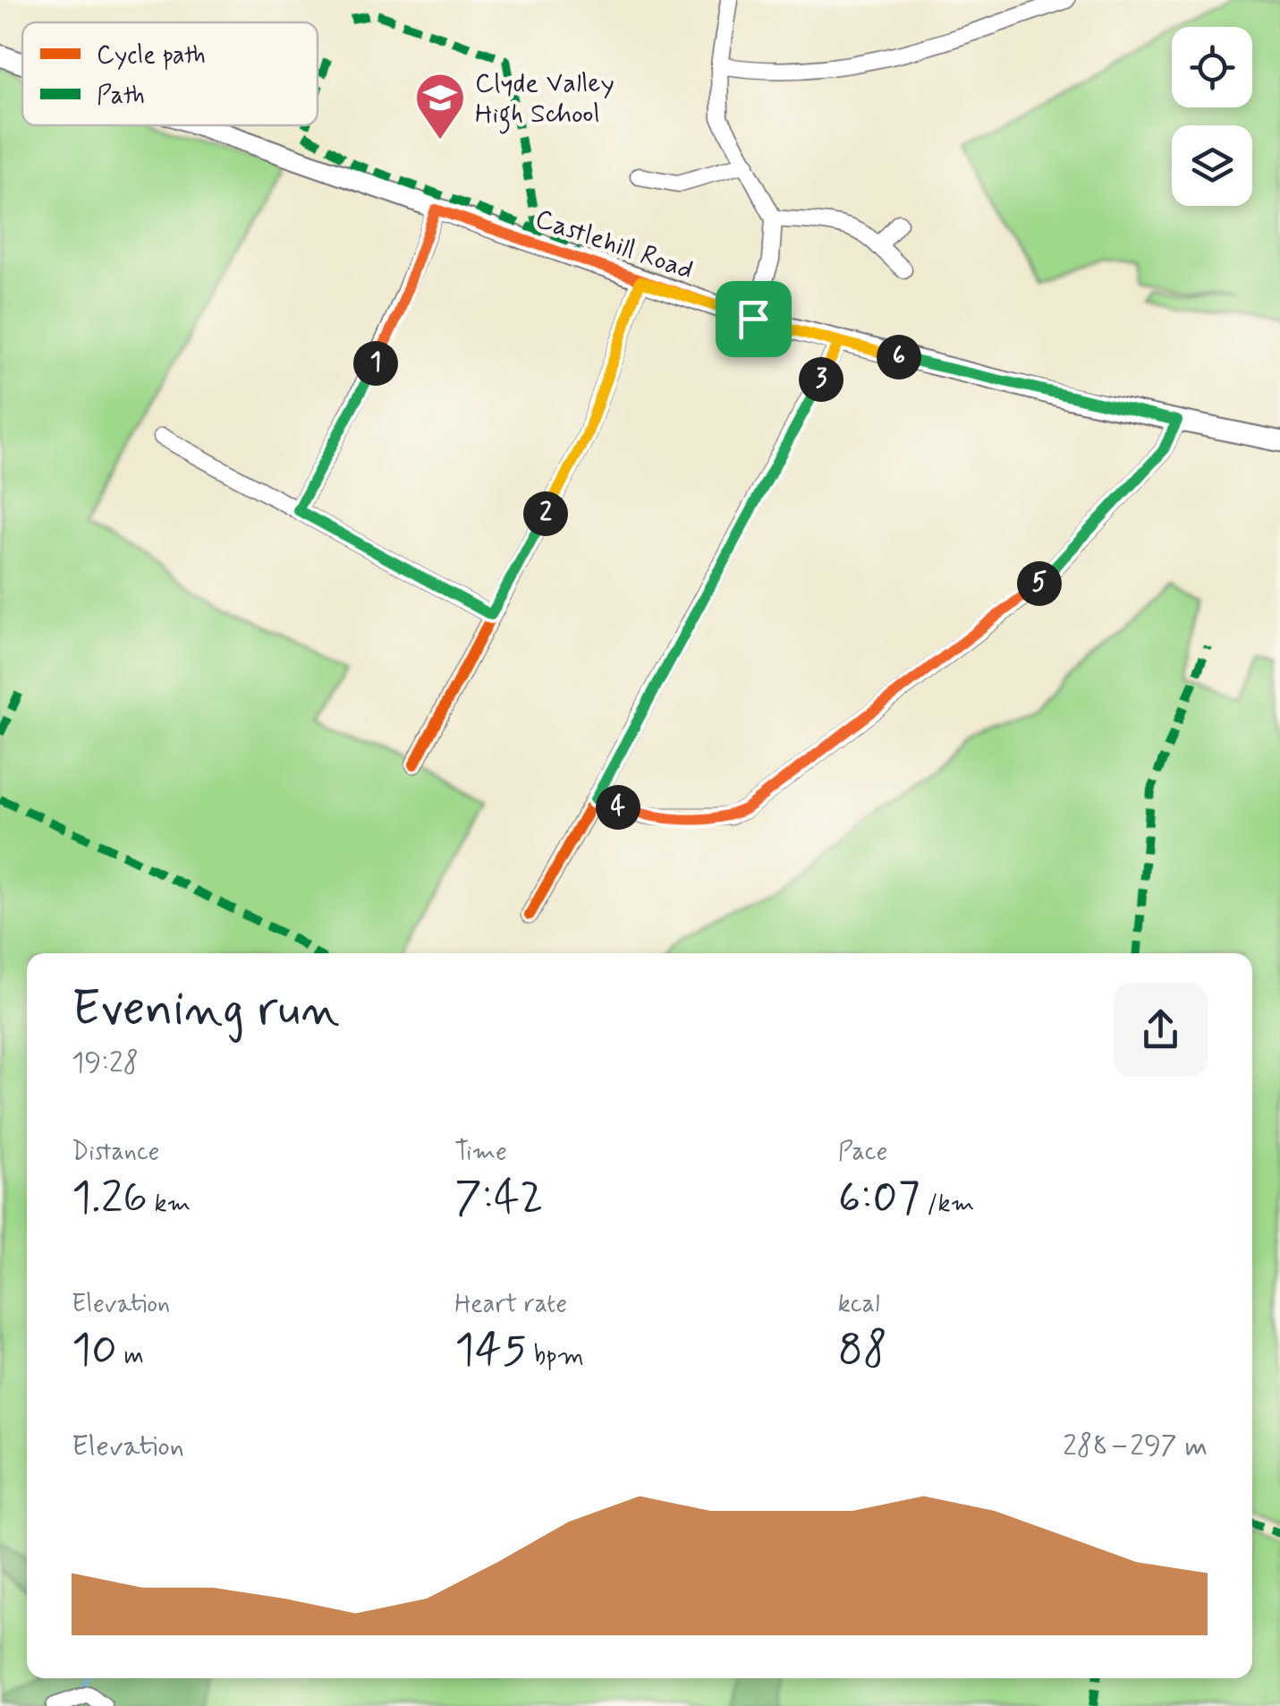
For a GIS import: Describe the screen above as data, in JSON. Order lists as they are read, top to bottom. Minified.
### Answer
{"streets":{"main road":["Castlehill Road"]},"places":{"school or university":["Clyde Valley High School"]},"legend":["Cycle path","Path"],"page":{"pins":["6","1","3","2","5","4"],"heading":["Evening run","19:28"],"stats":[["Distance","1.26 km"],["Time","7:42"],["Pace","6:07 /km"],["Elevation","10 m"],["Heart rate","145 bpm"],["kcal","88"]],"chart":["Elevation","288–297 m"]}}
